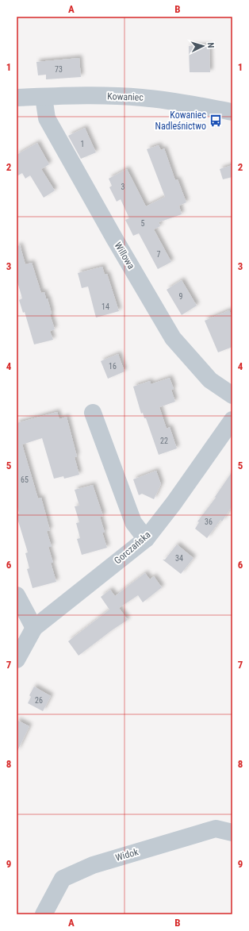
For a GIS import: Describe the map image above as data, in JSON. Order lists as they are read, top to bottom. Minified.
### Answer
{"streets":{"street":["Kowaniec","Willowa","Gorczańska","Widok"]},"crossings":[["Kowaniec","Willowa"]],"places":{"bus stop":["Kowaniec Nadleśnictwo"]},"house_numbers":["73","1","3","5","7","9","14","16","22","65","36","34","26"],"north":"right","grid":{"columns":["A","B"],"rows":["1","2","3","4","5","6","7","8","9"]}}
